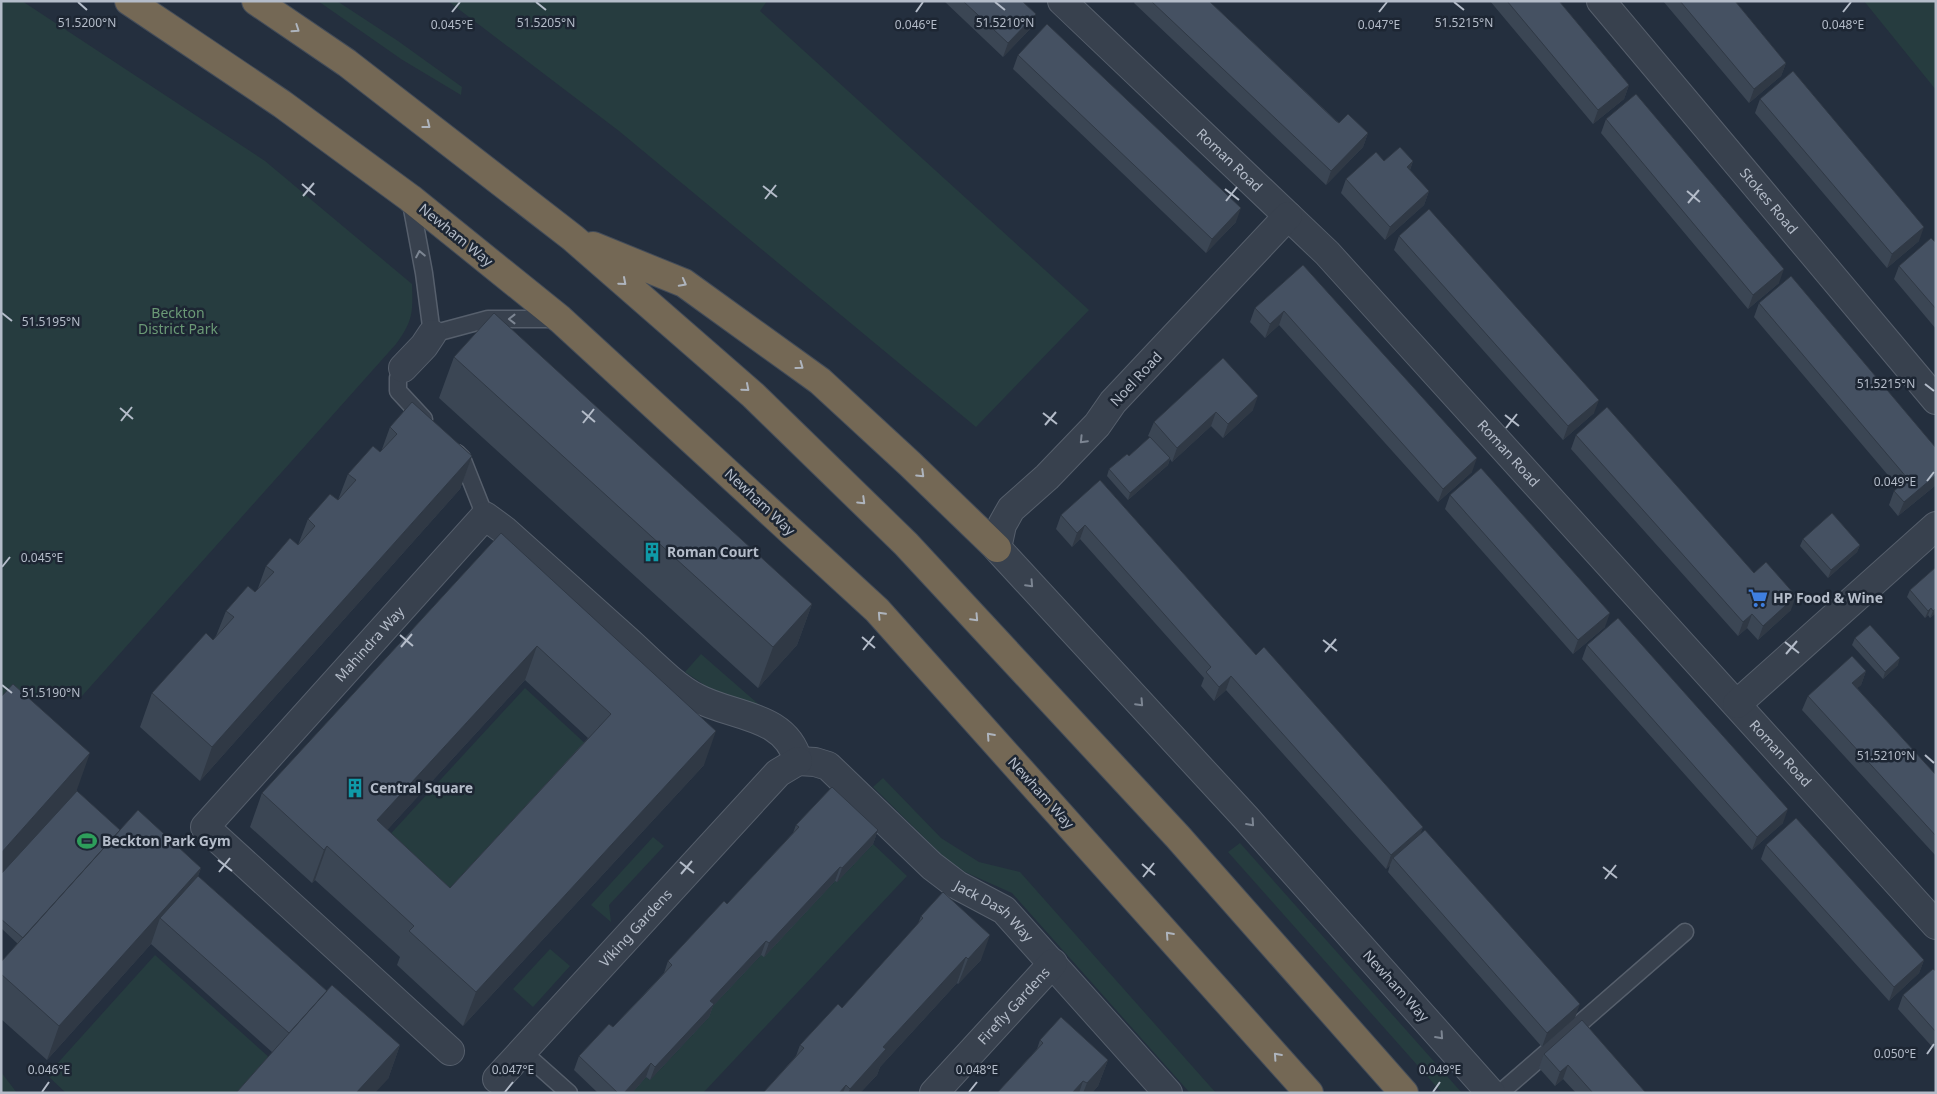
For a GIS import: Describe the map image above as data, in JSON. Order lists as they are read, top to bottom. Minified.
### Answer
{"streets":{"highway":["Newham Way"],"street":["Roman Road","Stokes Road","Noel Road","Mahindra Way","Jack Dash Way","Viking Gardens","Firefly Gardens"]},"crossings":[["Roman Road","Noel Road"],["Newham Way","Noel Road"],["Jack Dash Way","Viking Gardens"],["Jack Dash Way","Firefly Gardens"]],"one_way":["Noel Road"],"parks":["Beckton District Park"],"places":{"building":["Roman Court","Central Square"],"supermarket":["HP Food & Wine"],"sports":["Beckton Park Gym"]},"coordinates":["51.5200°N","51.5205°N","51.5215°N","51.5210°N","0.046°E","0.047°E","0.048°E","0.045°E","51.5195°N","0.049°E","51.5190°N","0.050°E"]}
